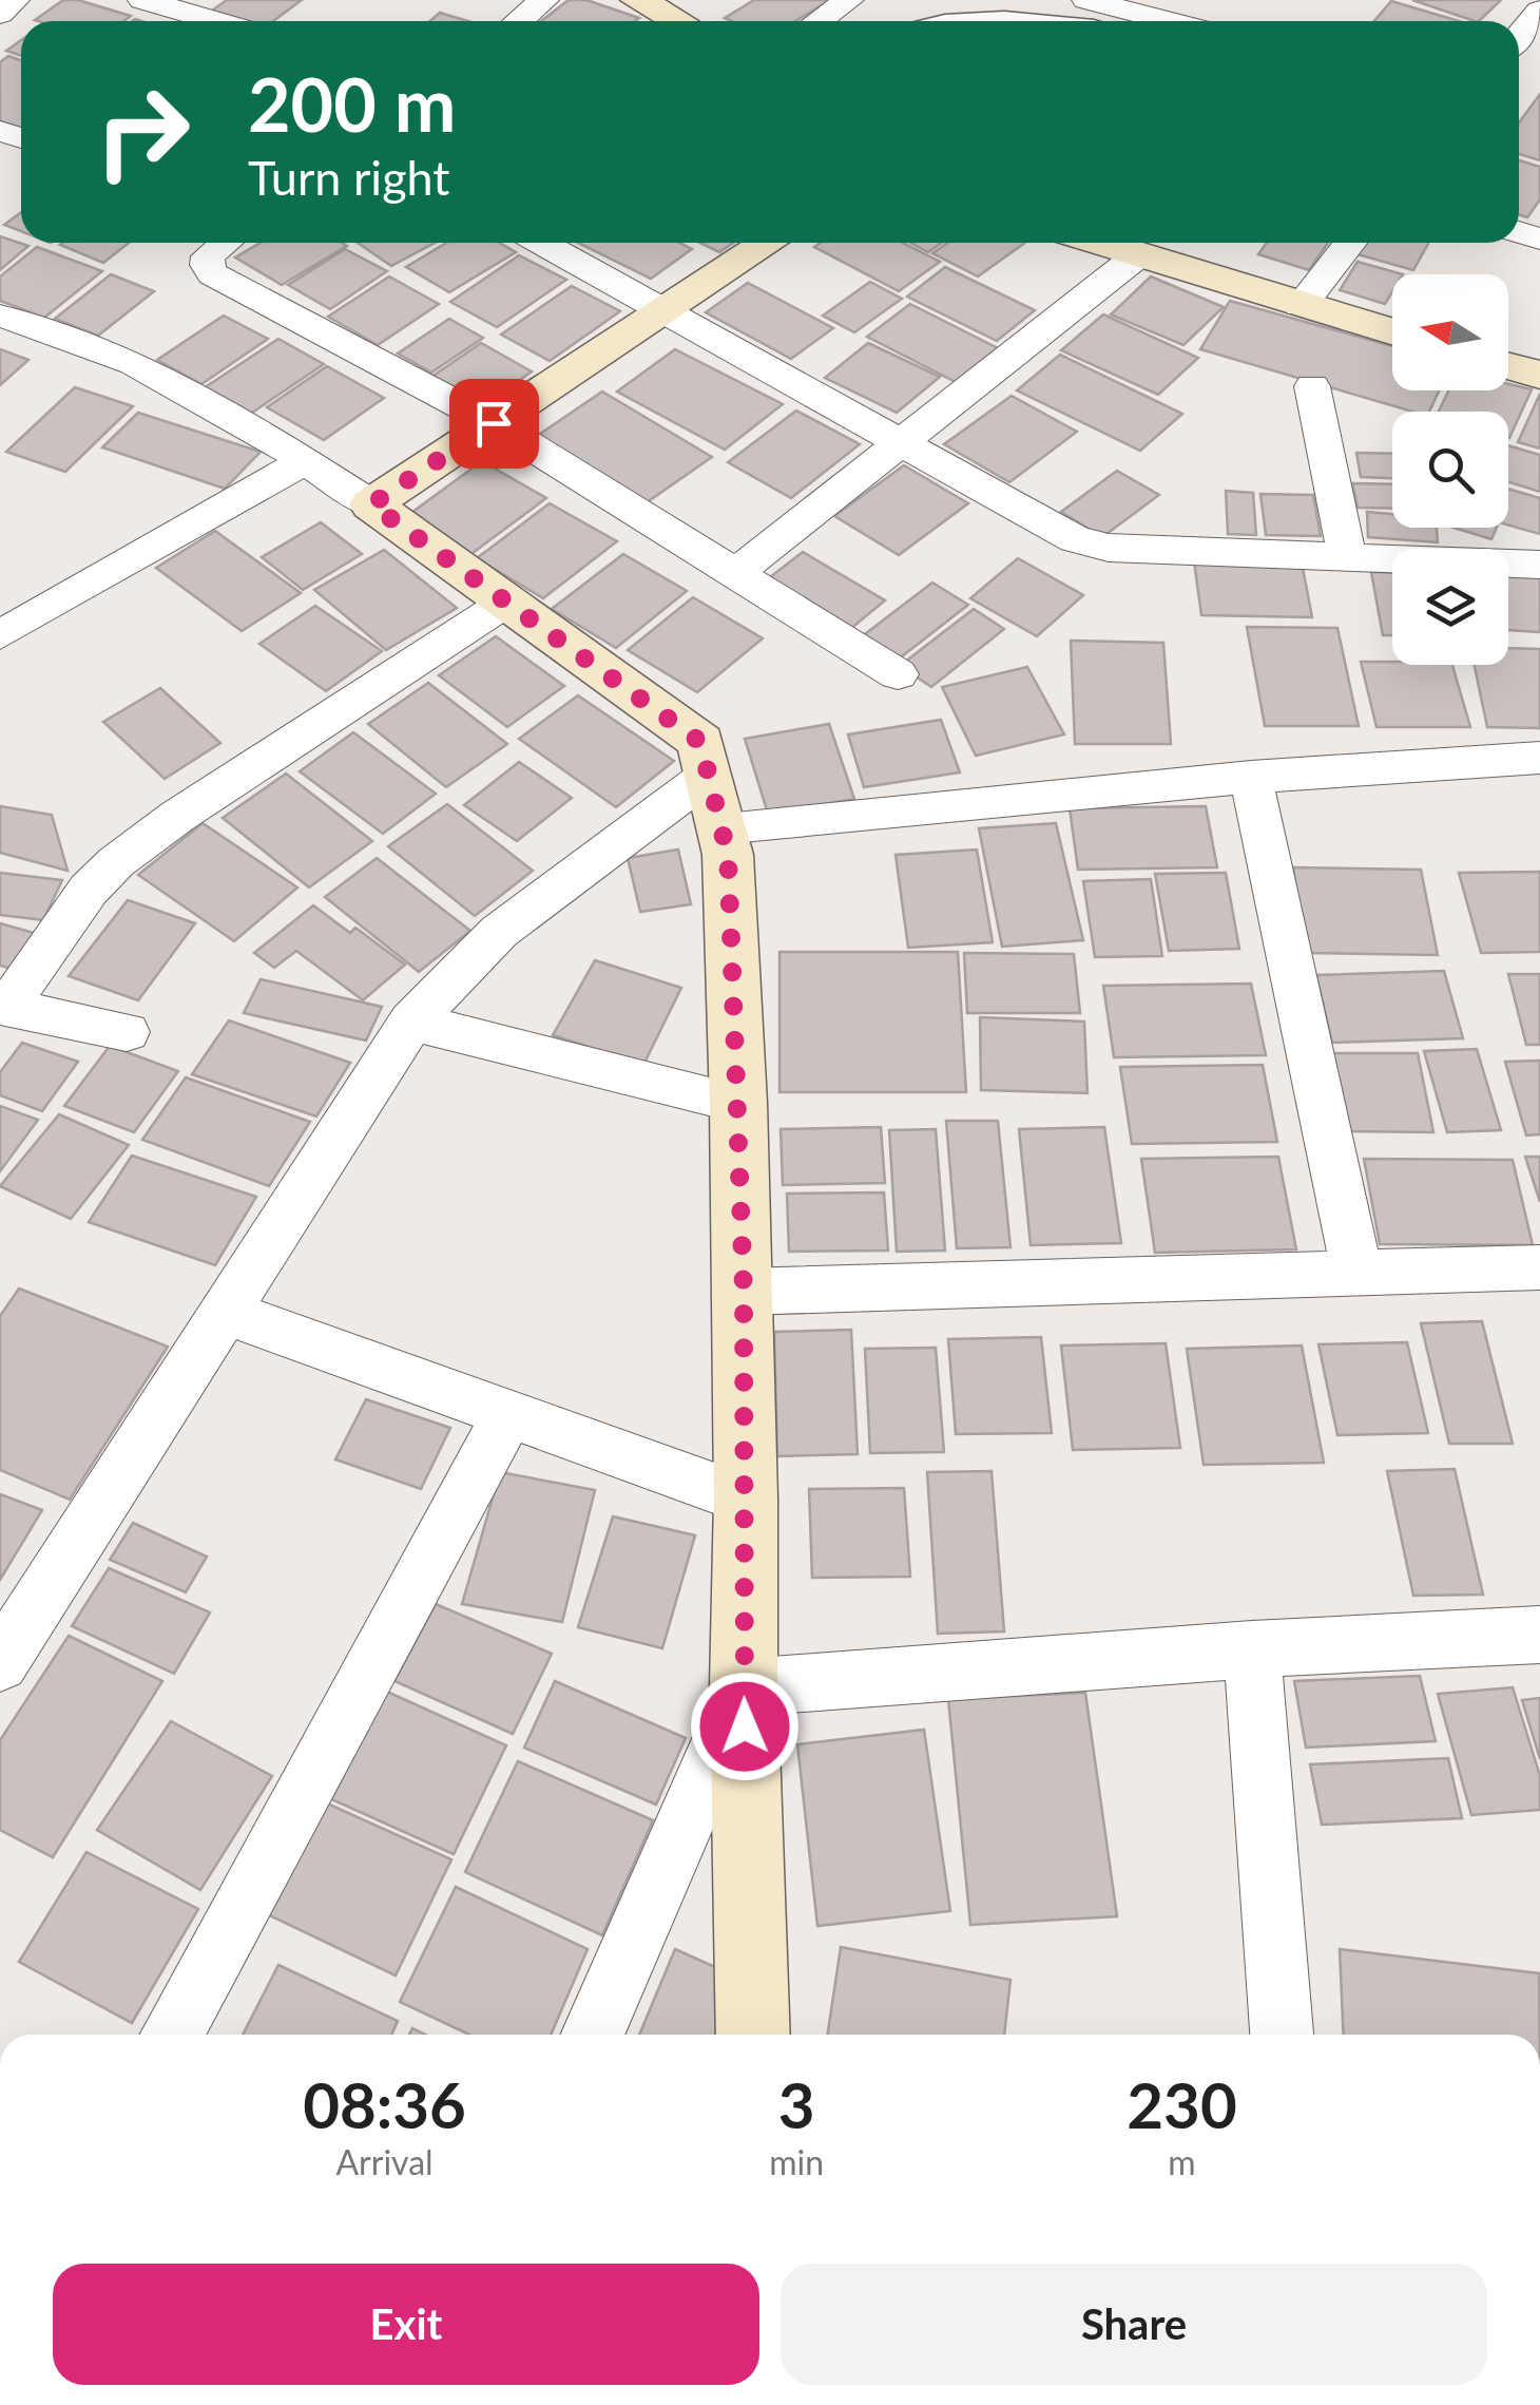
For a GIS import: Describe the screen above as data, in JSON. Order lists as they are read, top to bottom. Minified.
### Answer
{"north":"left","page":{"turn":["200 m","Turn right"],"eta":["08:36","Arrival","3","min","230","m"],"buttons":["Exit","Share"]}}
